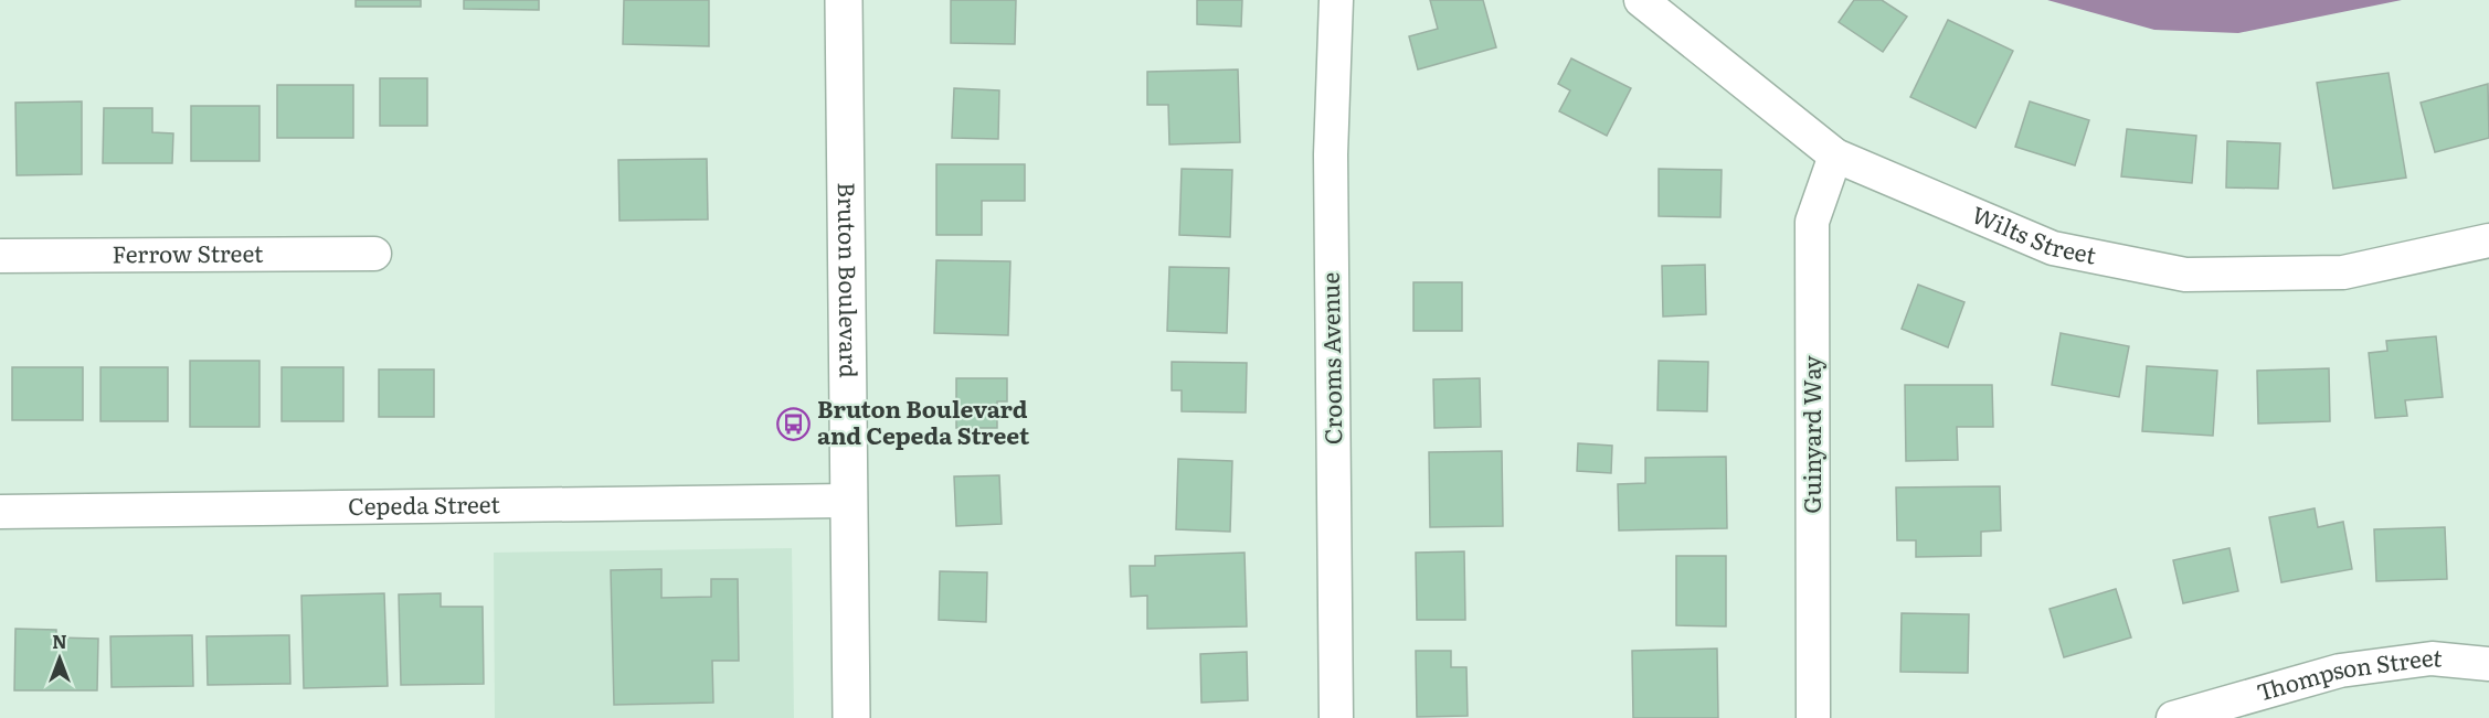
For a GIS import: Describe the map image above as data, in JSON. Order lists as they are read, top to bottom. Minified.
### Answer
{"streets":{"street":["Wilts Street","Ferrow Street","Bruton Boulevard","Crooms Avenue","Guinyard Way","Cepeda Street","Thompson Street"]},"crossings":[["Wilts Street","Guinyard Way"],["Bruton Boulevard","Cepeda Street"]],"places":{"bus stop":["Bruton Boulevard and Cepeda Street"]},"north":"top"}
